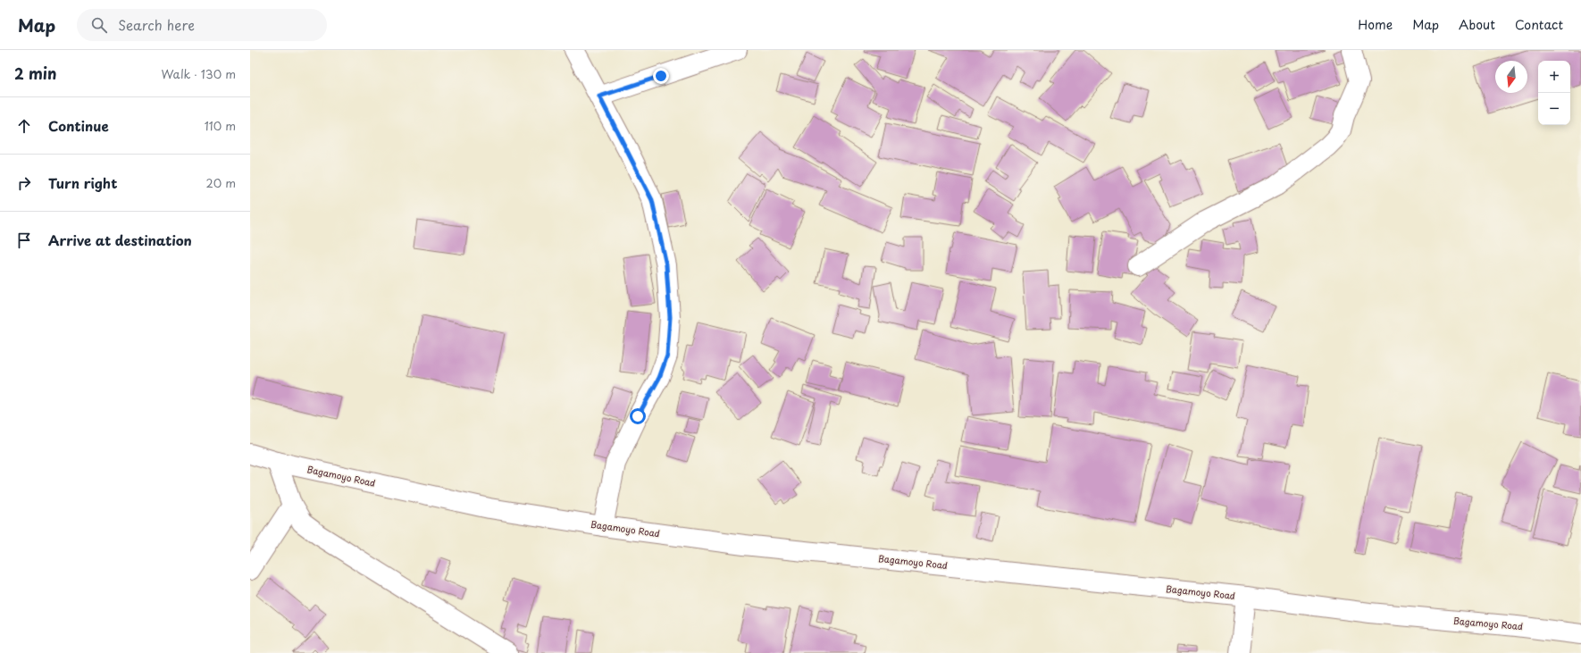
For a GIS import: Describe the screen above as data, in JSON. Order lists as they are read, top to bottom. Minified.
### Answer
{"streets":{"main road":["Bagamoyo Road"]},"north":"bottom","page":{"header":"Map","search":"Search here","nav":["Home","Map","About","Contact"],"heading":["2 min","Walk · 130 m"],"map_buttons":["+","−"],"list":[["Continue","110 m"],["Turn right","20 m"],"Arrive at destination"]}}
